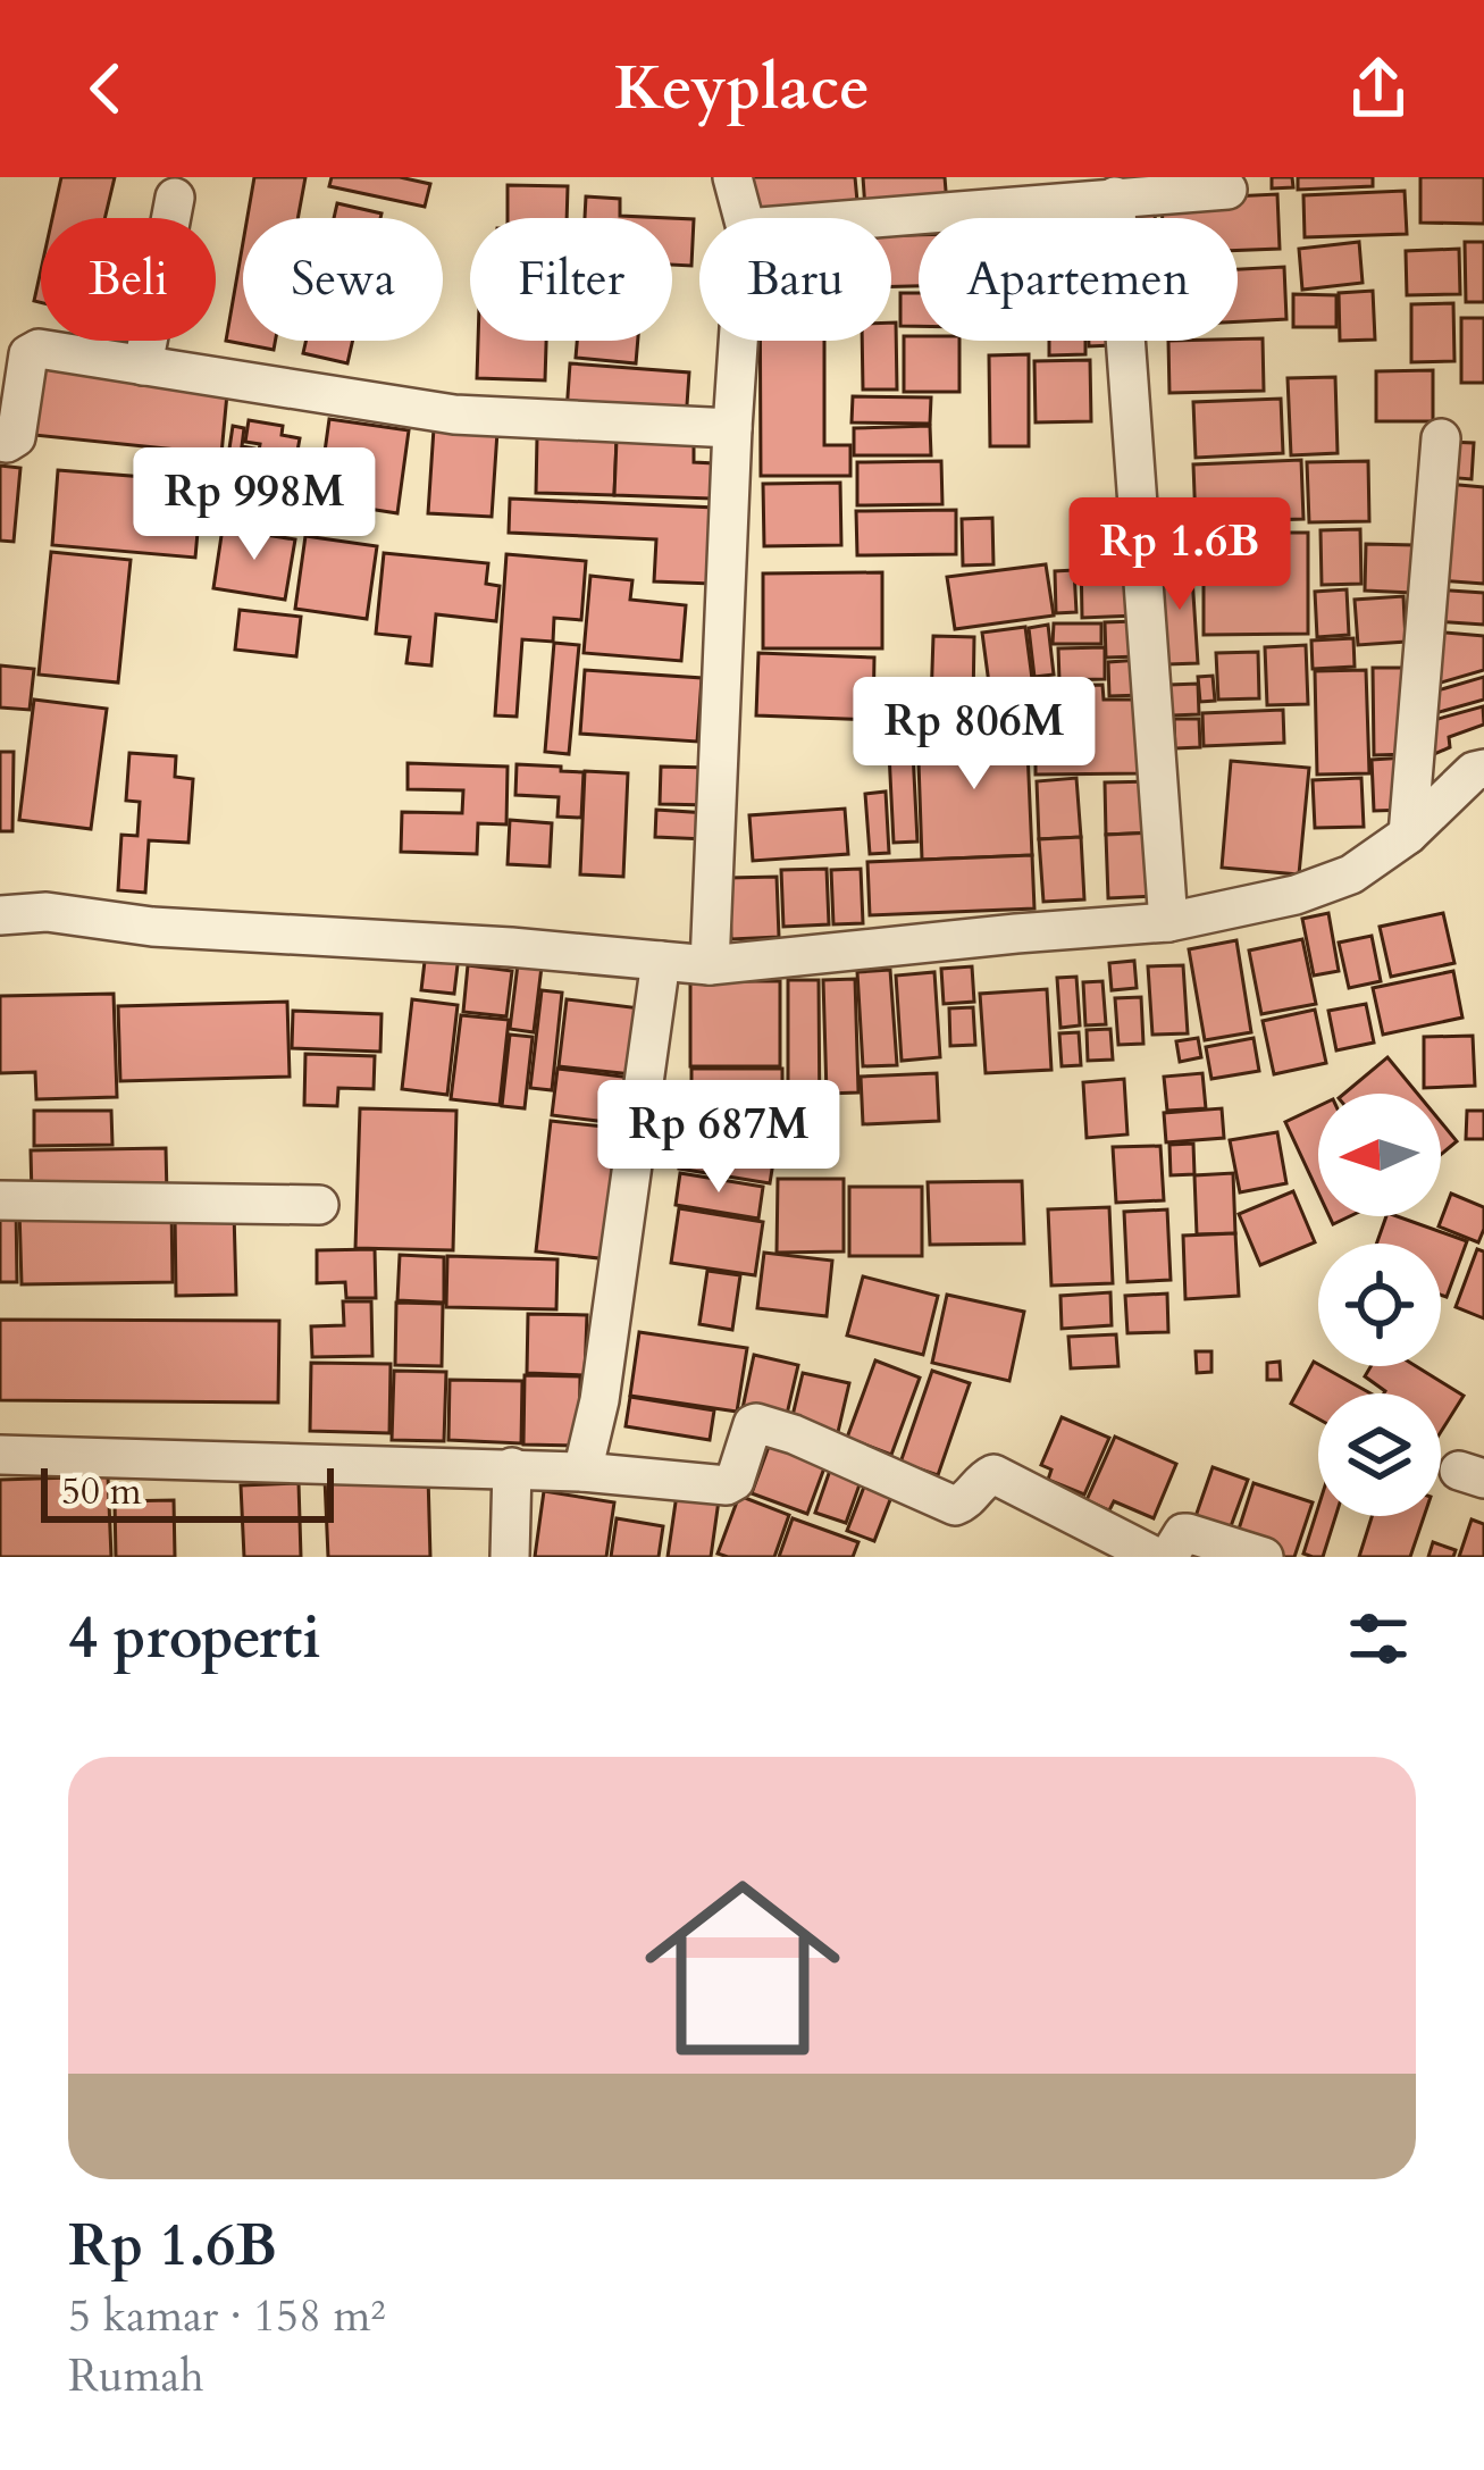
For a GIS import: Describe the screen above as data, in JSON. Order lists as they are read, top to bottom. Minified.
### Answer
{"scale_bar":"50 m","north":"left","page":{"header":"Keyplace","chip":["Beli","Sewa","Filter","Baru","Apartemen"],"price":["Rp 998M","Rp 1.6B","Rp 806M","Rp 687M"],"scale":"50 m","heading":"4 properti","list":[{"name":"Rp 1.6B","note":"5 kamar · 158 m² · Rumah"}]}}
